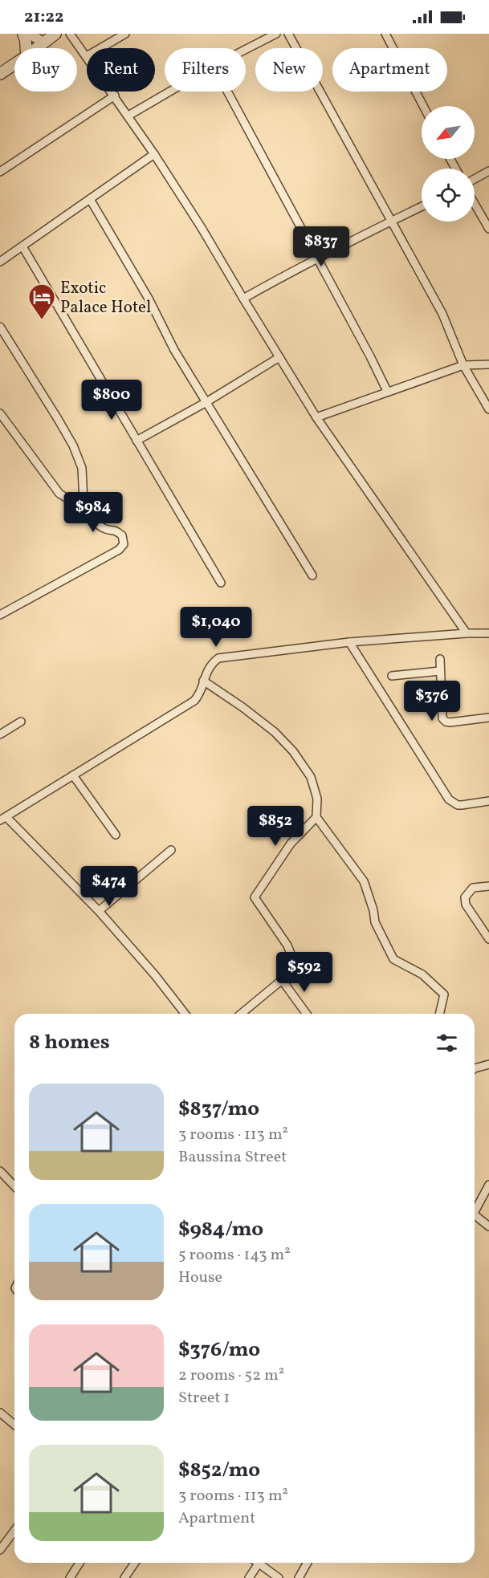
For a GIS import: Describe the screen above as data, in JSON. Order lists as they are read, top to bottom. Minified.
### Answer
{"places":{"hotel":["Exotic Palace Hotel"]},"north":"bottom left","page":{"status":"21:22","chip":["Buy","Rent","Filters","New","Apartment"],"price":["$837","$800","$984","$1,040","$376","$852","$474","$592"],"heading":"8 homes","list":[{"name":"$837/mo","note":"3 rooms · 113 m² · Baussina Street"},{"name":"$984/mo","note":"5 rooms · 143 m² · House"},{"name":"$376/mo","note":"2 rooms · 52 m² · Street 1"},{"name":"$852/mo","note":"3 rooms · 113 m² · Apartment"}]}}
